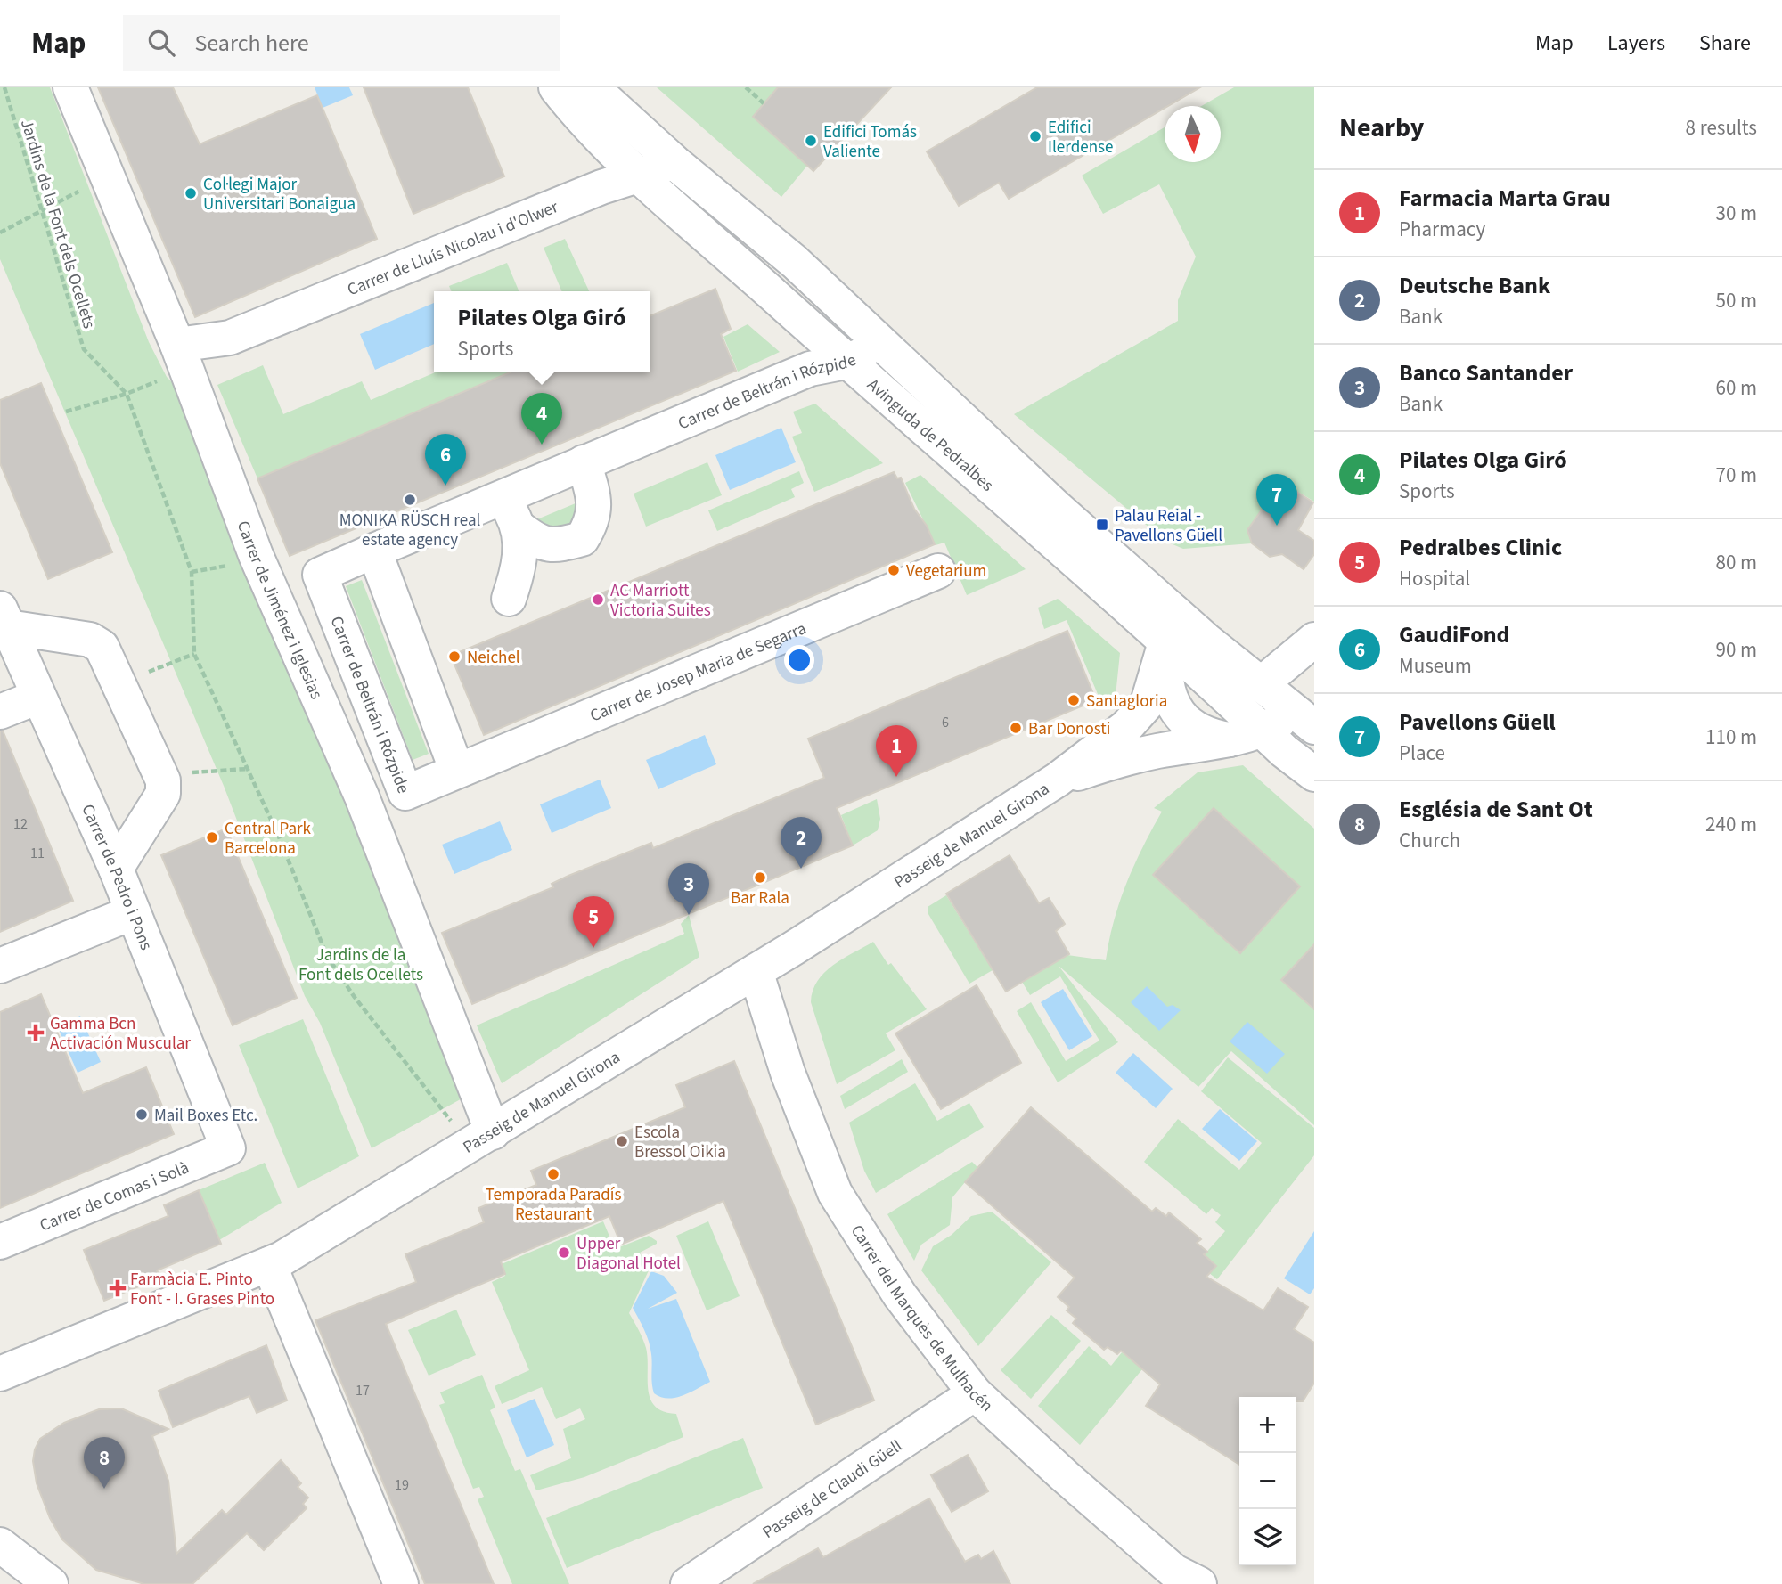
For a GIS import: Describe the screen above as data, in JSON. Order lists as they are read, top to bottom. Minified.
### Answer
{"streets":{"street":["Carrer de Lluís Nicolau i d'Olwer","Carrer de Beltrán i Rózpide","Avinguda de Pedralbes","Carrer de Jiménez i Iglesias","Carrer de Josep Maria de Segarra","Passeig de Manuel Girona","Carrer de Pedro i Pons","Carrer de Comas i Solà","Carrer del Marquès de Mulhacén","Passeig de Claudi Güell"],"path":["Jardins de la Font dels Ocellets"]},"crossings":[["Carrer de Lluís Nicolau i d'Olwer","Avinguda de Pedralbes"],["Carrer de Lluís Nicolau i d'Olwer","Carrer de Jiménez i Iglesias"],["Carrer de Beltrán i Rózpide","Avinguda de Pedralbes"],["Carrer de Beltrán i Rózpide","Carrer de Josep Maria de Segarra"],["Carrer de Jiménez i Iglesias","Passeig de Manuel Girona"],["Passeig de Manuel Girona","Carrer del Marquès de Mulhacén"],["Carrer de Pedro i Pons","Carrer de Comas i Solà"],["Carrer del Marquès de Mulhacén","Passeig de Claudi Güell"]],"parks":["Jardins de la Font dels Ocellets"],"places":{"other":["Edifici Ilerdense","Edifici Tomás Valiente","Col·legi Major Universitari Bonaigua","MONIKA RÜSCH real estate agency","Vegetarium","AC Marriott Victoria Suites","Neichel","Santagloria","Bar Donosti","Central Park Barcelona","Bar Rala","Mail Boxes Etc.","Escola Bressol Oikia","Temporada Paradís Restaurant","Upper Diagonal Hotel"],"transit":["Palau Reial - Pavellons Güell"],"health":["Gamma Bcn Activación Muscular","Farmàcia E. Pinto Font - I. Grases Pinto"]},"house_numbers":["6","12","11","17","19"],"north":"bottom","page":{"header":"Map","search":"Search here","nav":["Map","Layers","Share"],"heading":["Nearby","8 results"],"list":[{"mark":"1","name":"Farmacia Marta Grau","note":"Pharmacy","value":"30 m"},{"mark":"2","name":"Deutsche Bank","note":"Bank","value":"50 m"},{"mark":"3","name":"Banco Santander","note":"Bank","value":"60 m"},{"mark":"4","name":"Pilates Olga Giró","note":"Sports","value":"70 m"},{"mark":"5","name":"Pedralbes Clinic","note":"Hospital","value":"80 m"},{"mark":"6","name":"GaudiFond","note":"Museum","value":"90 m"},{"mark":"7","name":"Pavellons Güell","note":"Place","value":"110 m"},{"mark":"8","name":"Església de Sant Ot","note":"Church","value":"240 m"}],"popup":["Pilates Olga Giró","Sports"],"pins":["4","6","7","1","2","3","5","8"],"map_buttons":["+","−"]}}
